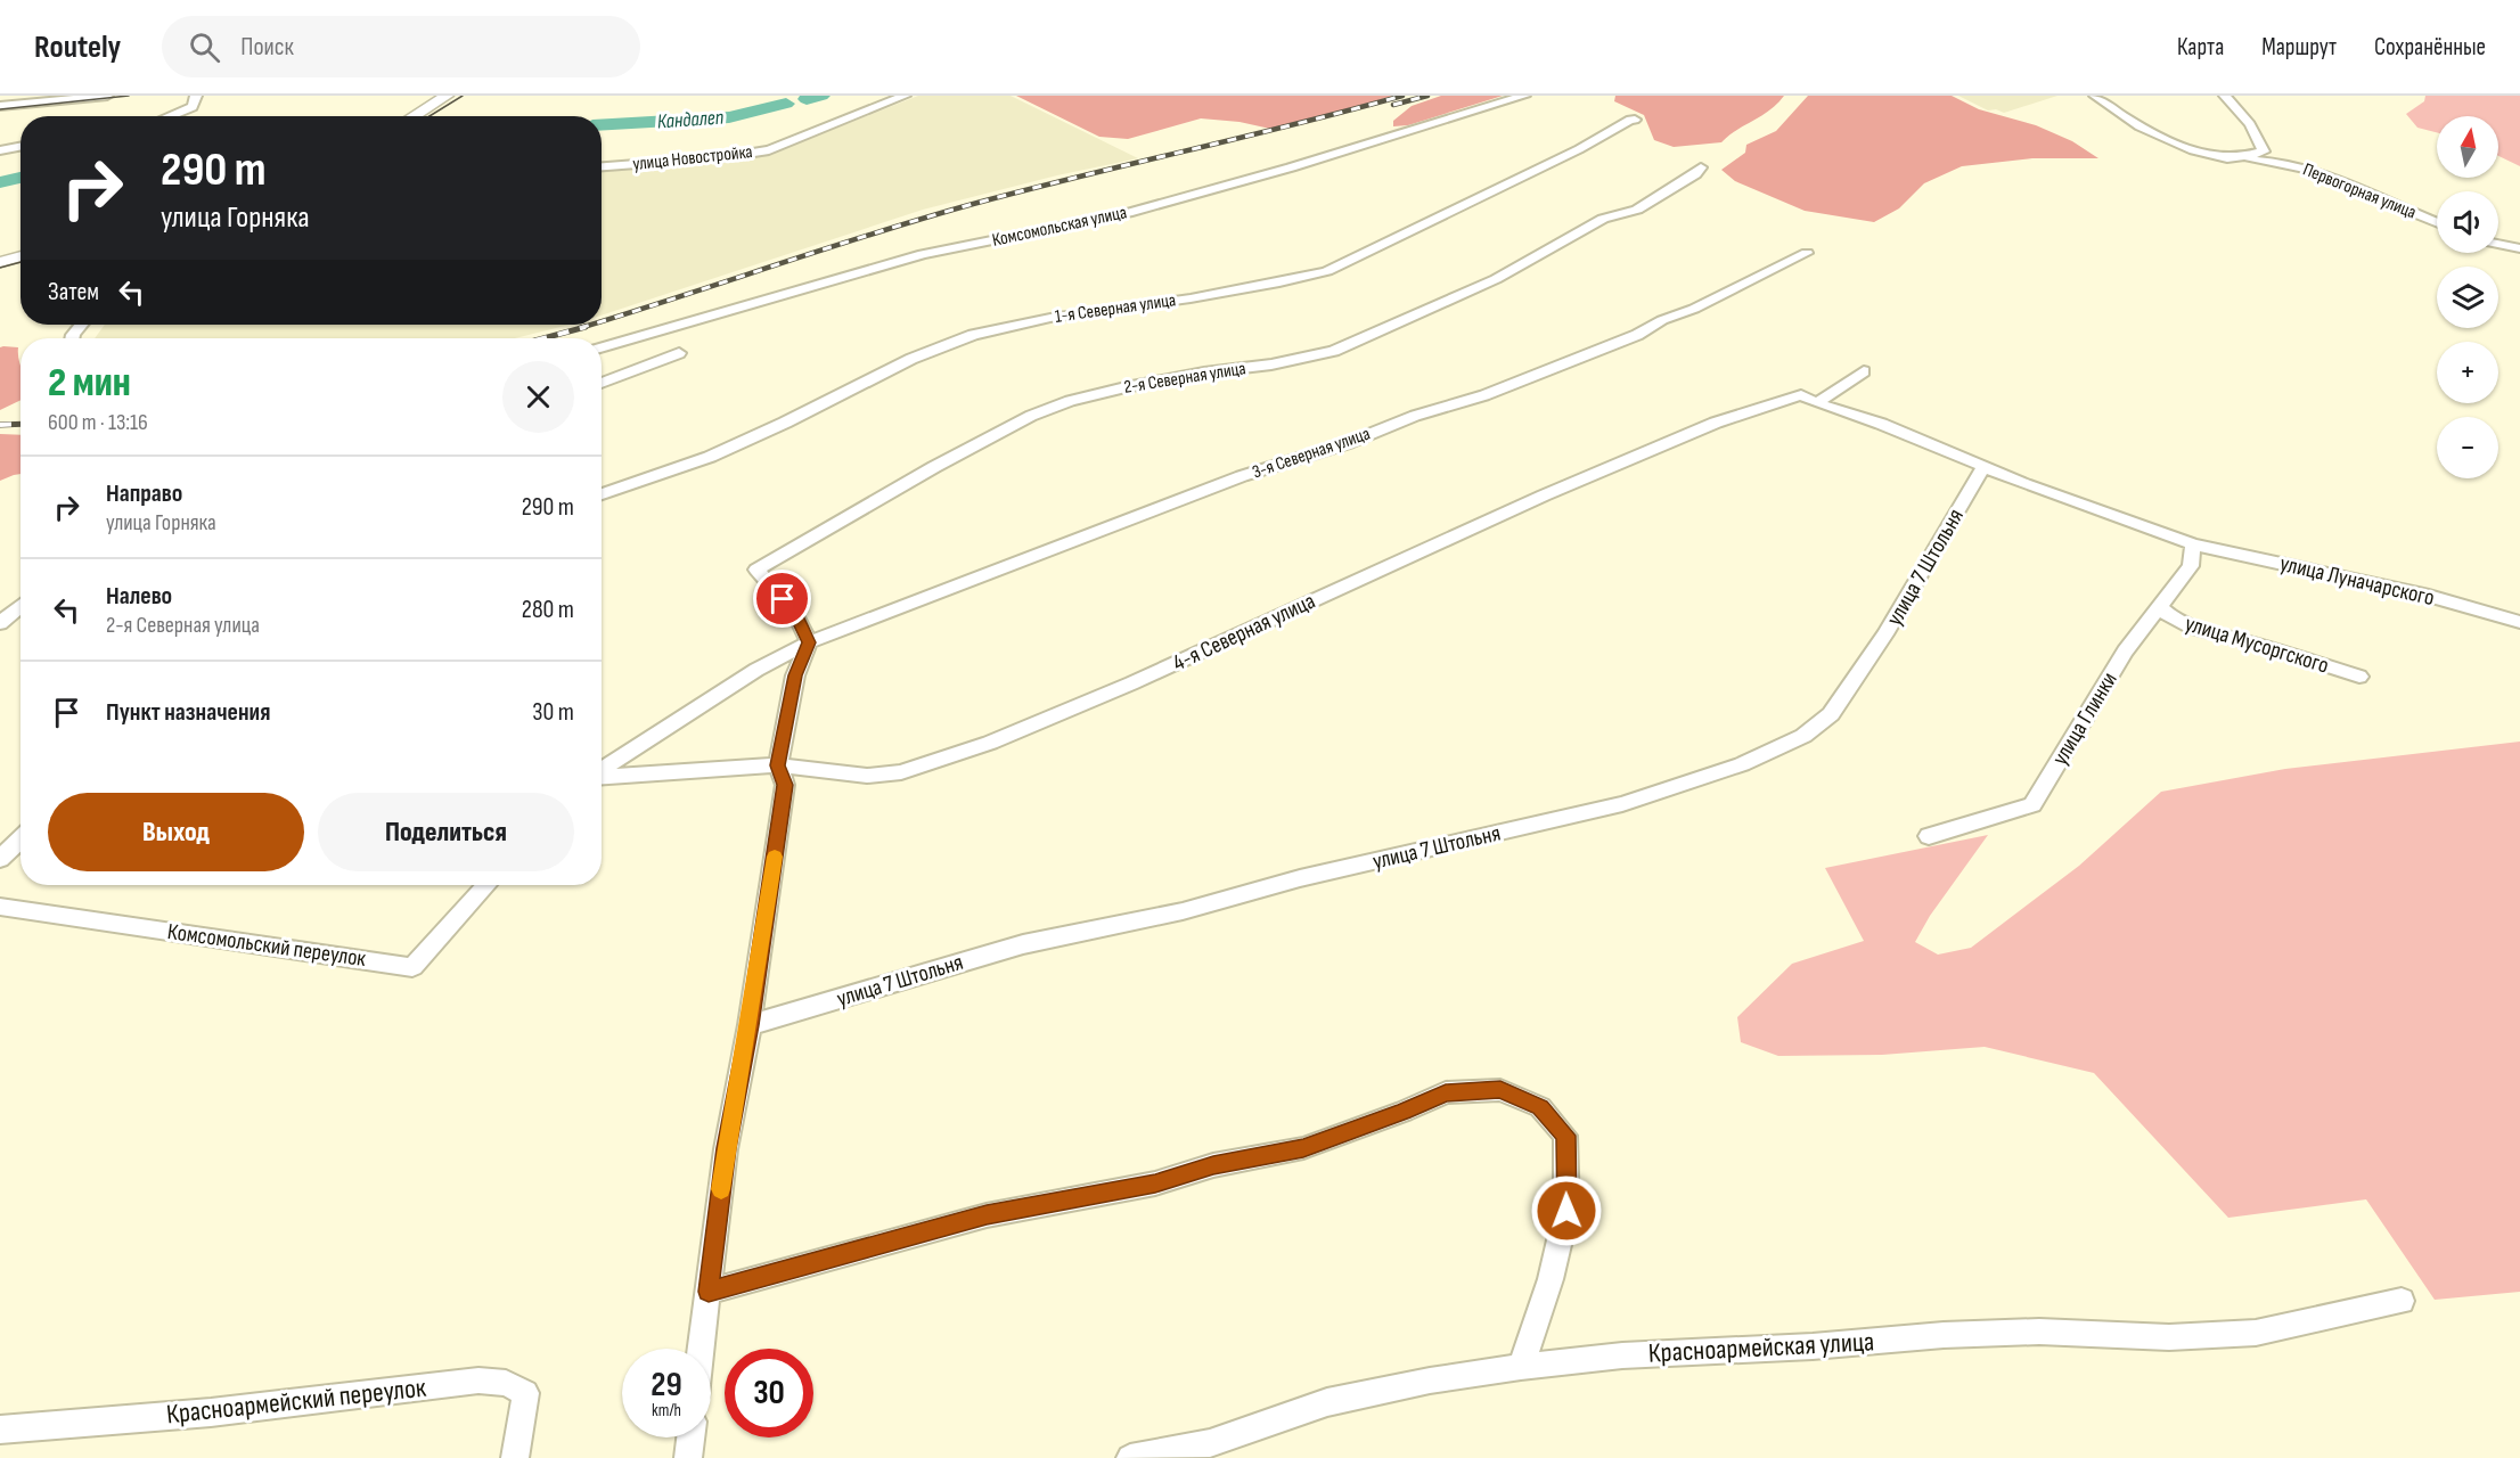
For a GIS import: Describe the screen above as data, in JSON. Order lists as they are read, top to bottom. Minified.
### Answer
{"streets":{"street":["улица Новостройка","Первогорная улица","Комсомольская улица","1-я Северная улица","2-я Северная улица","3-я Северная улица","улица 7 Штольня","улица Луначарского","4-я Северная улица","улица Мусоргского","улица Глинки","Комсомольский переулок","Красноармейская улица","Красноармейский переулок"]},"crossings":[["2-я Северная улица","3-я Северная улица"],["улица Луначарского","улица Глинки"],["улица Мусоргского","улица Глинки"]],"water":["Кандалеп"],"north":"top","page":{"header":"Routely","search":"Поиск","nav":["Карта","Маршрут","Сохранённые"],"map_buttons":["+","−"],"turn":["290 m","улица Горняка"],"then":"Затем","heading":["2 мин","600 m · 13:16"],"list":[{"name":"Направо","note":"улица Горняка","value":"290 m"},{"name":"Налево","note":"2-я Северная улица","value":"280 m"},{"name":"Пункт назначения","value":"30 m"}],"buttons":["Выход","Поделиться"],"speed":"29 km/h","limit":"30"}}
